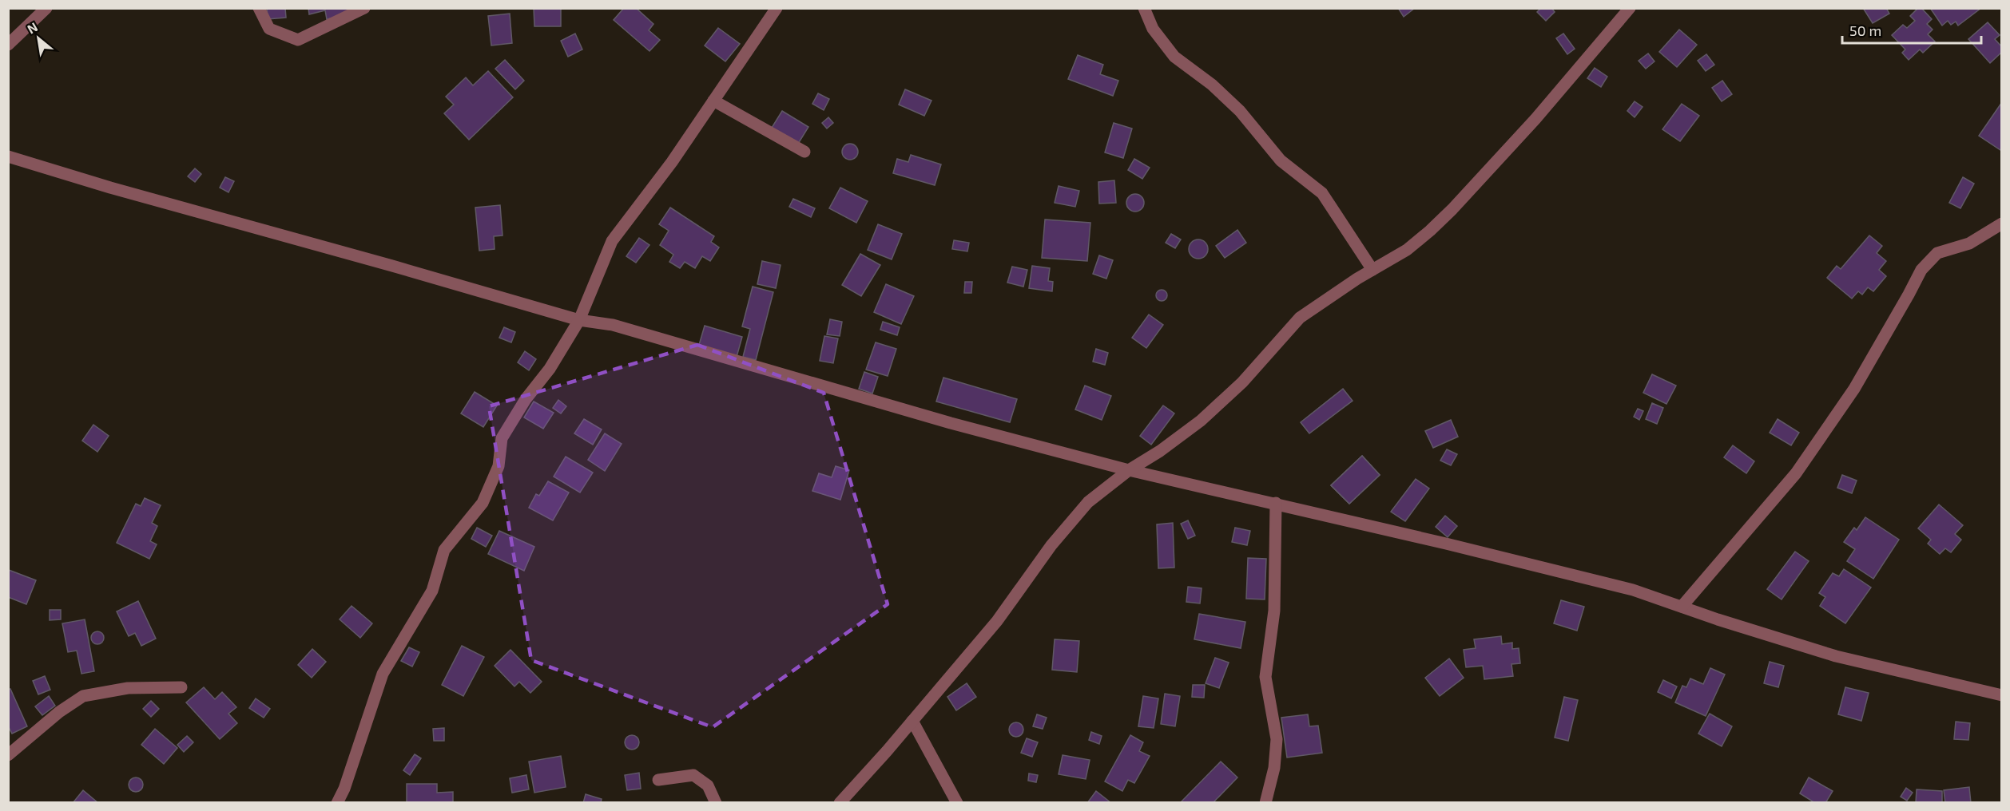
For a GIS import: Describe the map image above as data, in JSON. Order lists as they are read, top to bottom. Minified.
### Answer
{"scale_bar":"50 m","north":"top left"}
